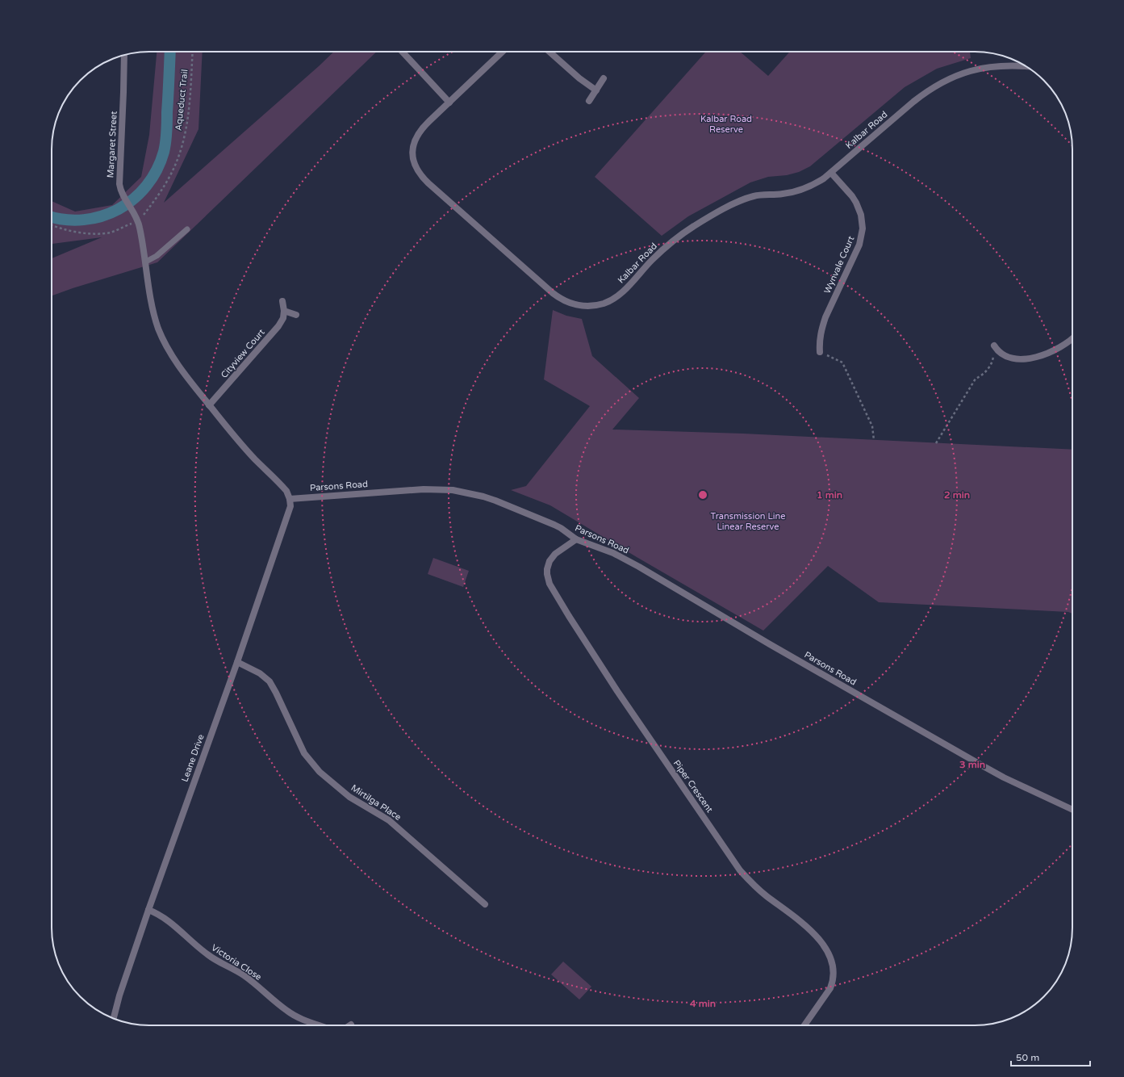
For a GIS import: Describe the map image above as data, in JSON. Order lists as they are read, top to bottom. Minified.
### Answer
{"streets":{"street":["Kalbar Road","Margaret Street","Wynvale Court","Cityview Court","Parsons Road","Leane Drive","Piper Crescent","Mirtilga Place","Victoria Close"],"path":["Aqueduct Trail"]},"crossings":[["Aqueduct Trail","Margaret Street"],["Kalbar Road","Wynvale Court"],["Parsons Road","Leane Drive"],["Parsons Road","Piper Crescent"],["Leane Drive","Mirtilga Place"],["Leane Drive","Victoria Close"]],"parks":["Kalbar Road Reserve","Transmission Line Linear Reserve"],"scale_bar":"50 m","rings":["1 min","2 min","3 min","4 min"]}
